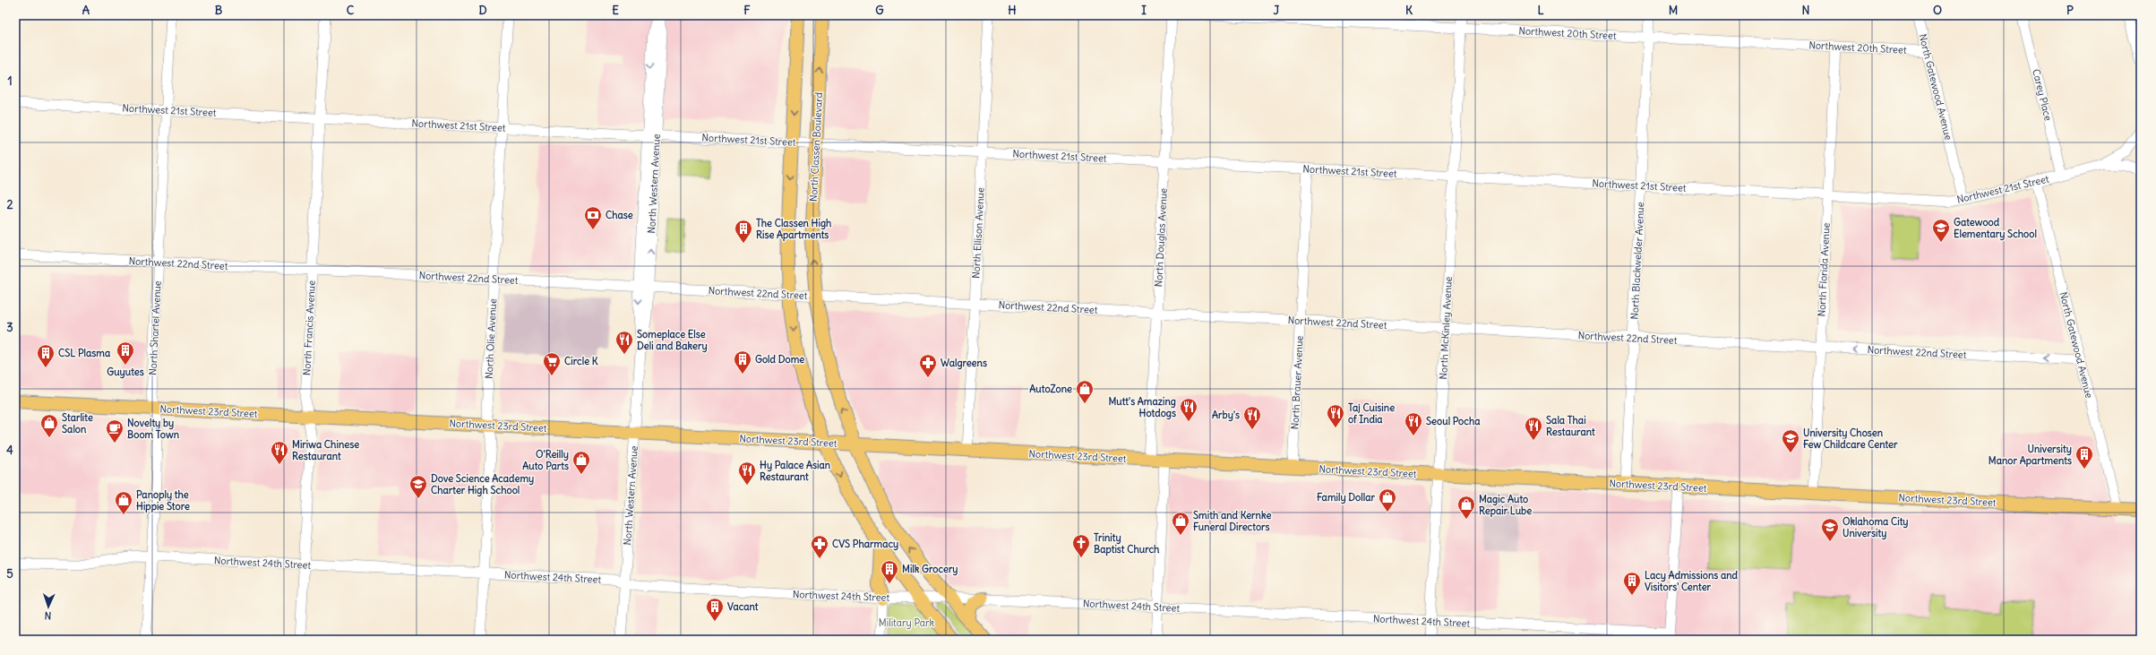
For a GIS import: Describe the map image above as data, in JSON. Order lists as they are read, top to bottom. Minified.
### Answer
{"streets":{"main road":["North Classen Boulevard","Northwest 23rd Street"],"street":["Northwest 20th Street","North Gatewood Avenue","Carey Place","Northwest 21st Street","North Western Avenue","North Ellison Avenue","North Douglas Avenue","North Blackwelder Avenue","Northwest 22nd Street","North Florida Avenue","North Shartel Avenue","North Francis Avenue","North McKinley Avenue","North Olie Avenue","North Brauer Avenue","Northwest 24th Street"]},"crossings":[["Northwest 20th Street","North Gatewood Avenue"],["Northwest 20th Street","North Blackwelder Avenue"],["Northwest 20th Street","North Florida Avenue"],["Northwest 20th Street","North McKinley Avenue"],["North Gatewood Avenue","Northwest 21st Street"],["North Gatewood Avenue","Northwest 22nd Street"],["North Gatewood Avenue","Northwest 23rd Street"],["Carey Place","Northwest 21st Street"],["Northwest 21st Street","North Classen Boulevard"],["Northwest 21st Street","North Western Avenue"],["Northwest 21st Street","North Ellison Avenue"],["Northwest 21st Street","North Douglas Avenue"],["Northwest 21st Street","North Blackwelder Avenue"],["Northwest 21st Street","North Florida Avenue"],["Northwest 21st Street","North Shartel Avenue"],["Northwest 21st Street","North Francis Avenue"],["Northwest 21st Street","North McKinley Avenue"],["Northwest 21st Street","North Olie Avenue"],["Northwest 21st Street","North Brauer Avenue"],["North Classen Boulevard","Northwest 22nd Street"],["North Classen Boulevard","Northwest 23rd Street"],["North Classen Boulevard","Northwest 24th Street"],["North Western Avenue","Northwest 22nd Street"],["North Western Avenue","Northwest 23rd Street"],["North Western Avenue","Northwest 24th Street"],["North Ellison Avenue","Northwest 22nd Street"],["North Ellison Avenue","Northwest 23rd Street"],["North Douglas Avenue","Northwest 22nd Street"],["North Douglas Avenue","Northwest 23rd Street"],["North Blackwelder Avenue","Northwest 22nd Street"],["North Blackwelder Avenue","Northwest 23rd Street"],["Northwest 22nd Street","North Florida Avenue"],["Northwest 22nd Street","North Shartel Avenue"],["Northwest 22nd Street","North Francis Avenue"],["Northwest 22nd Street","North McKinley Avenue"],["Northwest 22nd Street","North Olie Avenue"],["Northwest 22nd Street","North Brauer Avenue"],["North Florida Avenue","Northwest 23rd Street"],["North Shartel Avenue","Northwest 23rd Street"],["North Shartel Avenue","Northwest 24th Street"],["North Francis Avenue","Northwest 23rd Street"],["North Francis Avenue","Northwest 24th Street"],["North McKinley Avenue","Northwest 23rd Street"],["North McKinley Avenue","Northwest 24th Street"],["North Olie Avenue","Northwest 23rd Street"],["North Olie Avenue","Northwest 24th Street"],["North Brauer Avenue","Northwest 23rd Street"]],"parks":["Military Park"],"places":{"bank":["Chase"],"school or university":["Gatewood Elementary School","University Chosen Few Childcare Center","Dove Science Academy Charter High School","Oklahoma City University"],"building":["The Classen High Rise Apartments","Guyutes","CSL Plasma","Gold Dome","University Manor Apartments","Milk Grocery","Lacy Admissions and Visitors' Center","Vacant"],"restaurant":["Someplace Else Deli and Bakery","Mutt's Amazing Hotdogs","Taj Cuisine of India","Arby's","Seoul Pocha","Sala Thai Restaurant","Miriwa Chinese Restaurant","Hy Palace Asian Restaurant"],"supermarket":["Circle K"],"pharmacy":["Walgreens","CVS Pharmacy"],"shop":["AutoZone","Starlite Salon","O'Reilly Auto Parts","Family Dollar","Panoply the Hippie Store","Magic Auto Repair Lube","Smith and Kernke Funeral Directors"],"cafe":["Novelty by Boom Town"],"church":["Trinity Baptist Church"]},"north":"bottom","grid":{"columns":["A","B","C","D","E","F","G","H","I","J","K","L","M","N","O","P"],"rows":["1","2","3","4","5"]}}
